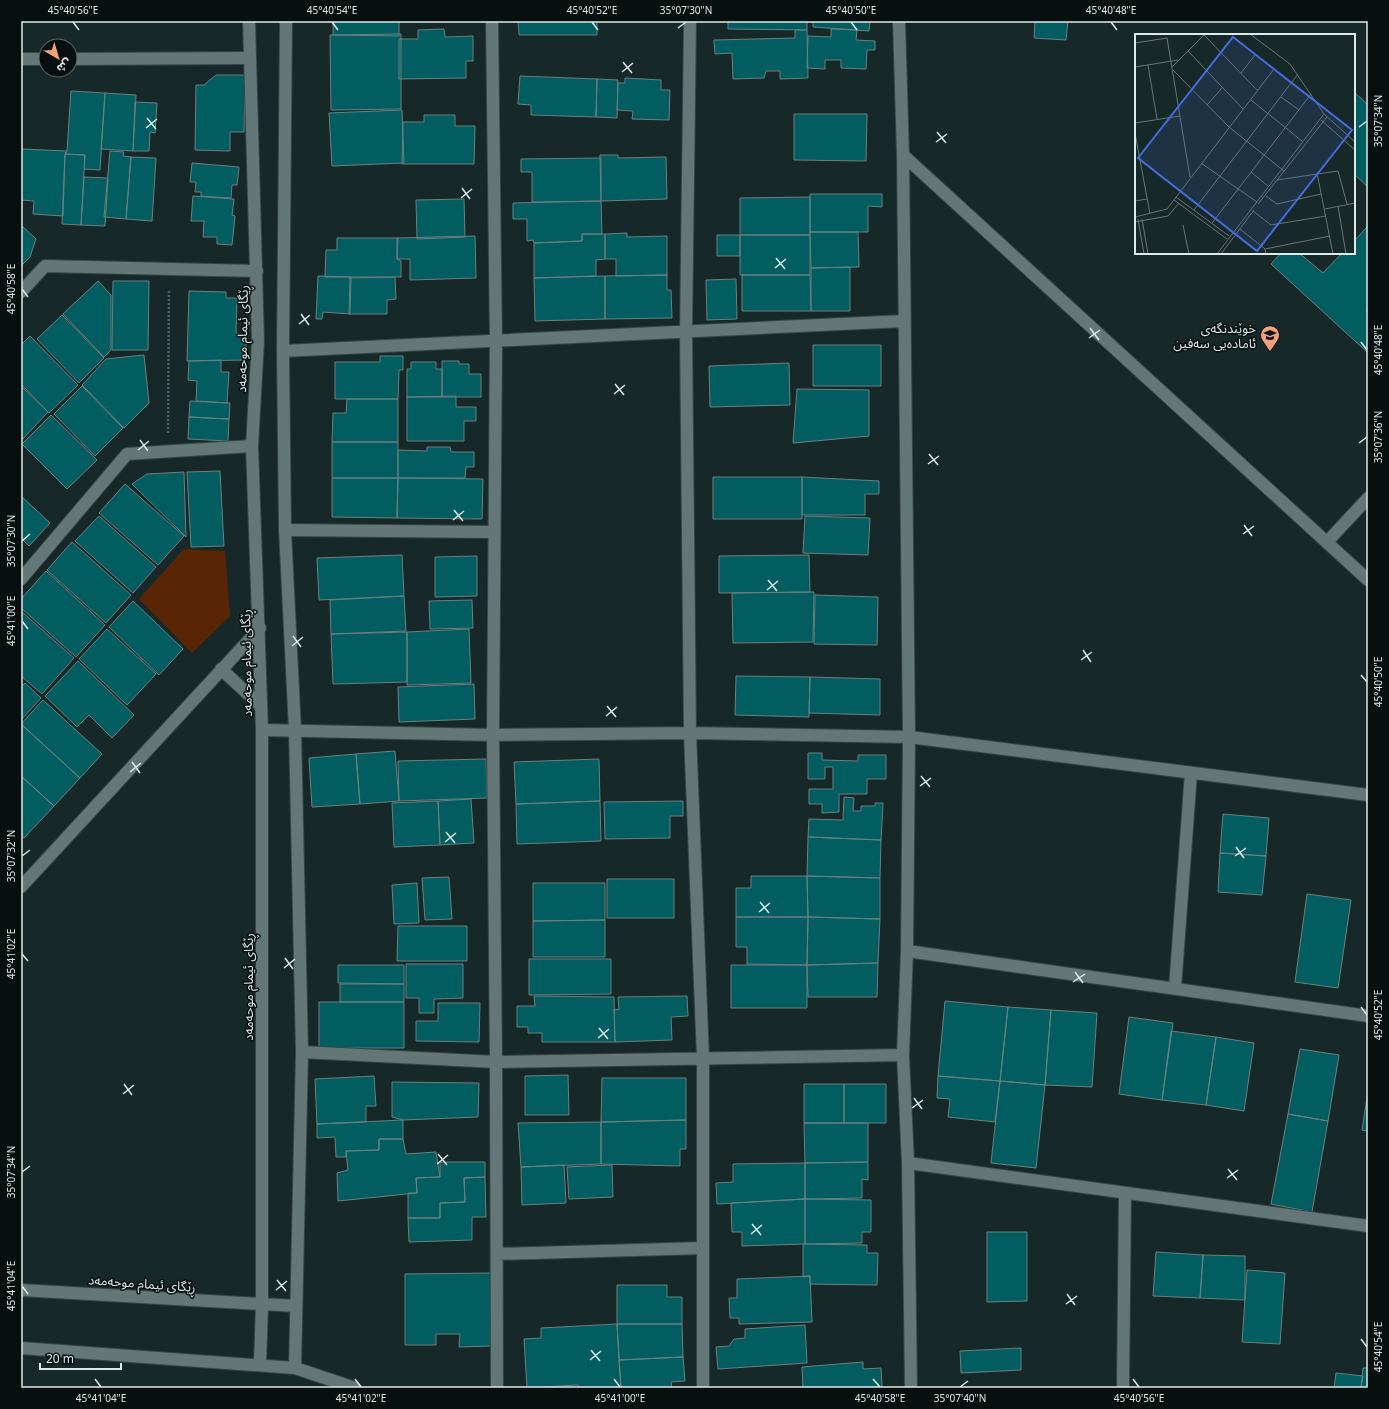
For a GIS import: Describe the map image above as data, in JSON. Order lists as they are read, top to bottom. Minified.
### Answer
{"streets":{"street":["ڕێگای ئیمام موحەمەد"]},"places":{"school or university":["خوێندنگەی ئامادەیی سەفین"]},"scale_bar":"20 m","north":"bottom right","coordinates":["45°40'56\"E","45°40'54\"E","45°40'52\"E","35°07'30\"N","45°40'50\"E","45°40'48\"E","35°07'34\"N","45°40'58\"E","35°07'36\"N","45°41'00\"E","35°07'32\"N","45°41'02\"E","45°41'04\"E","35°07'40\"N"]}
